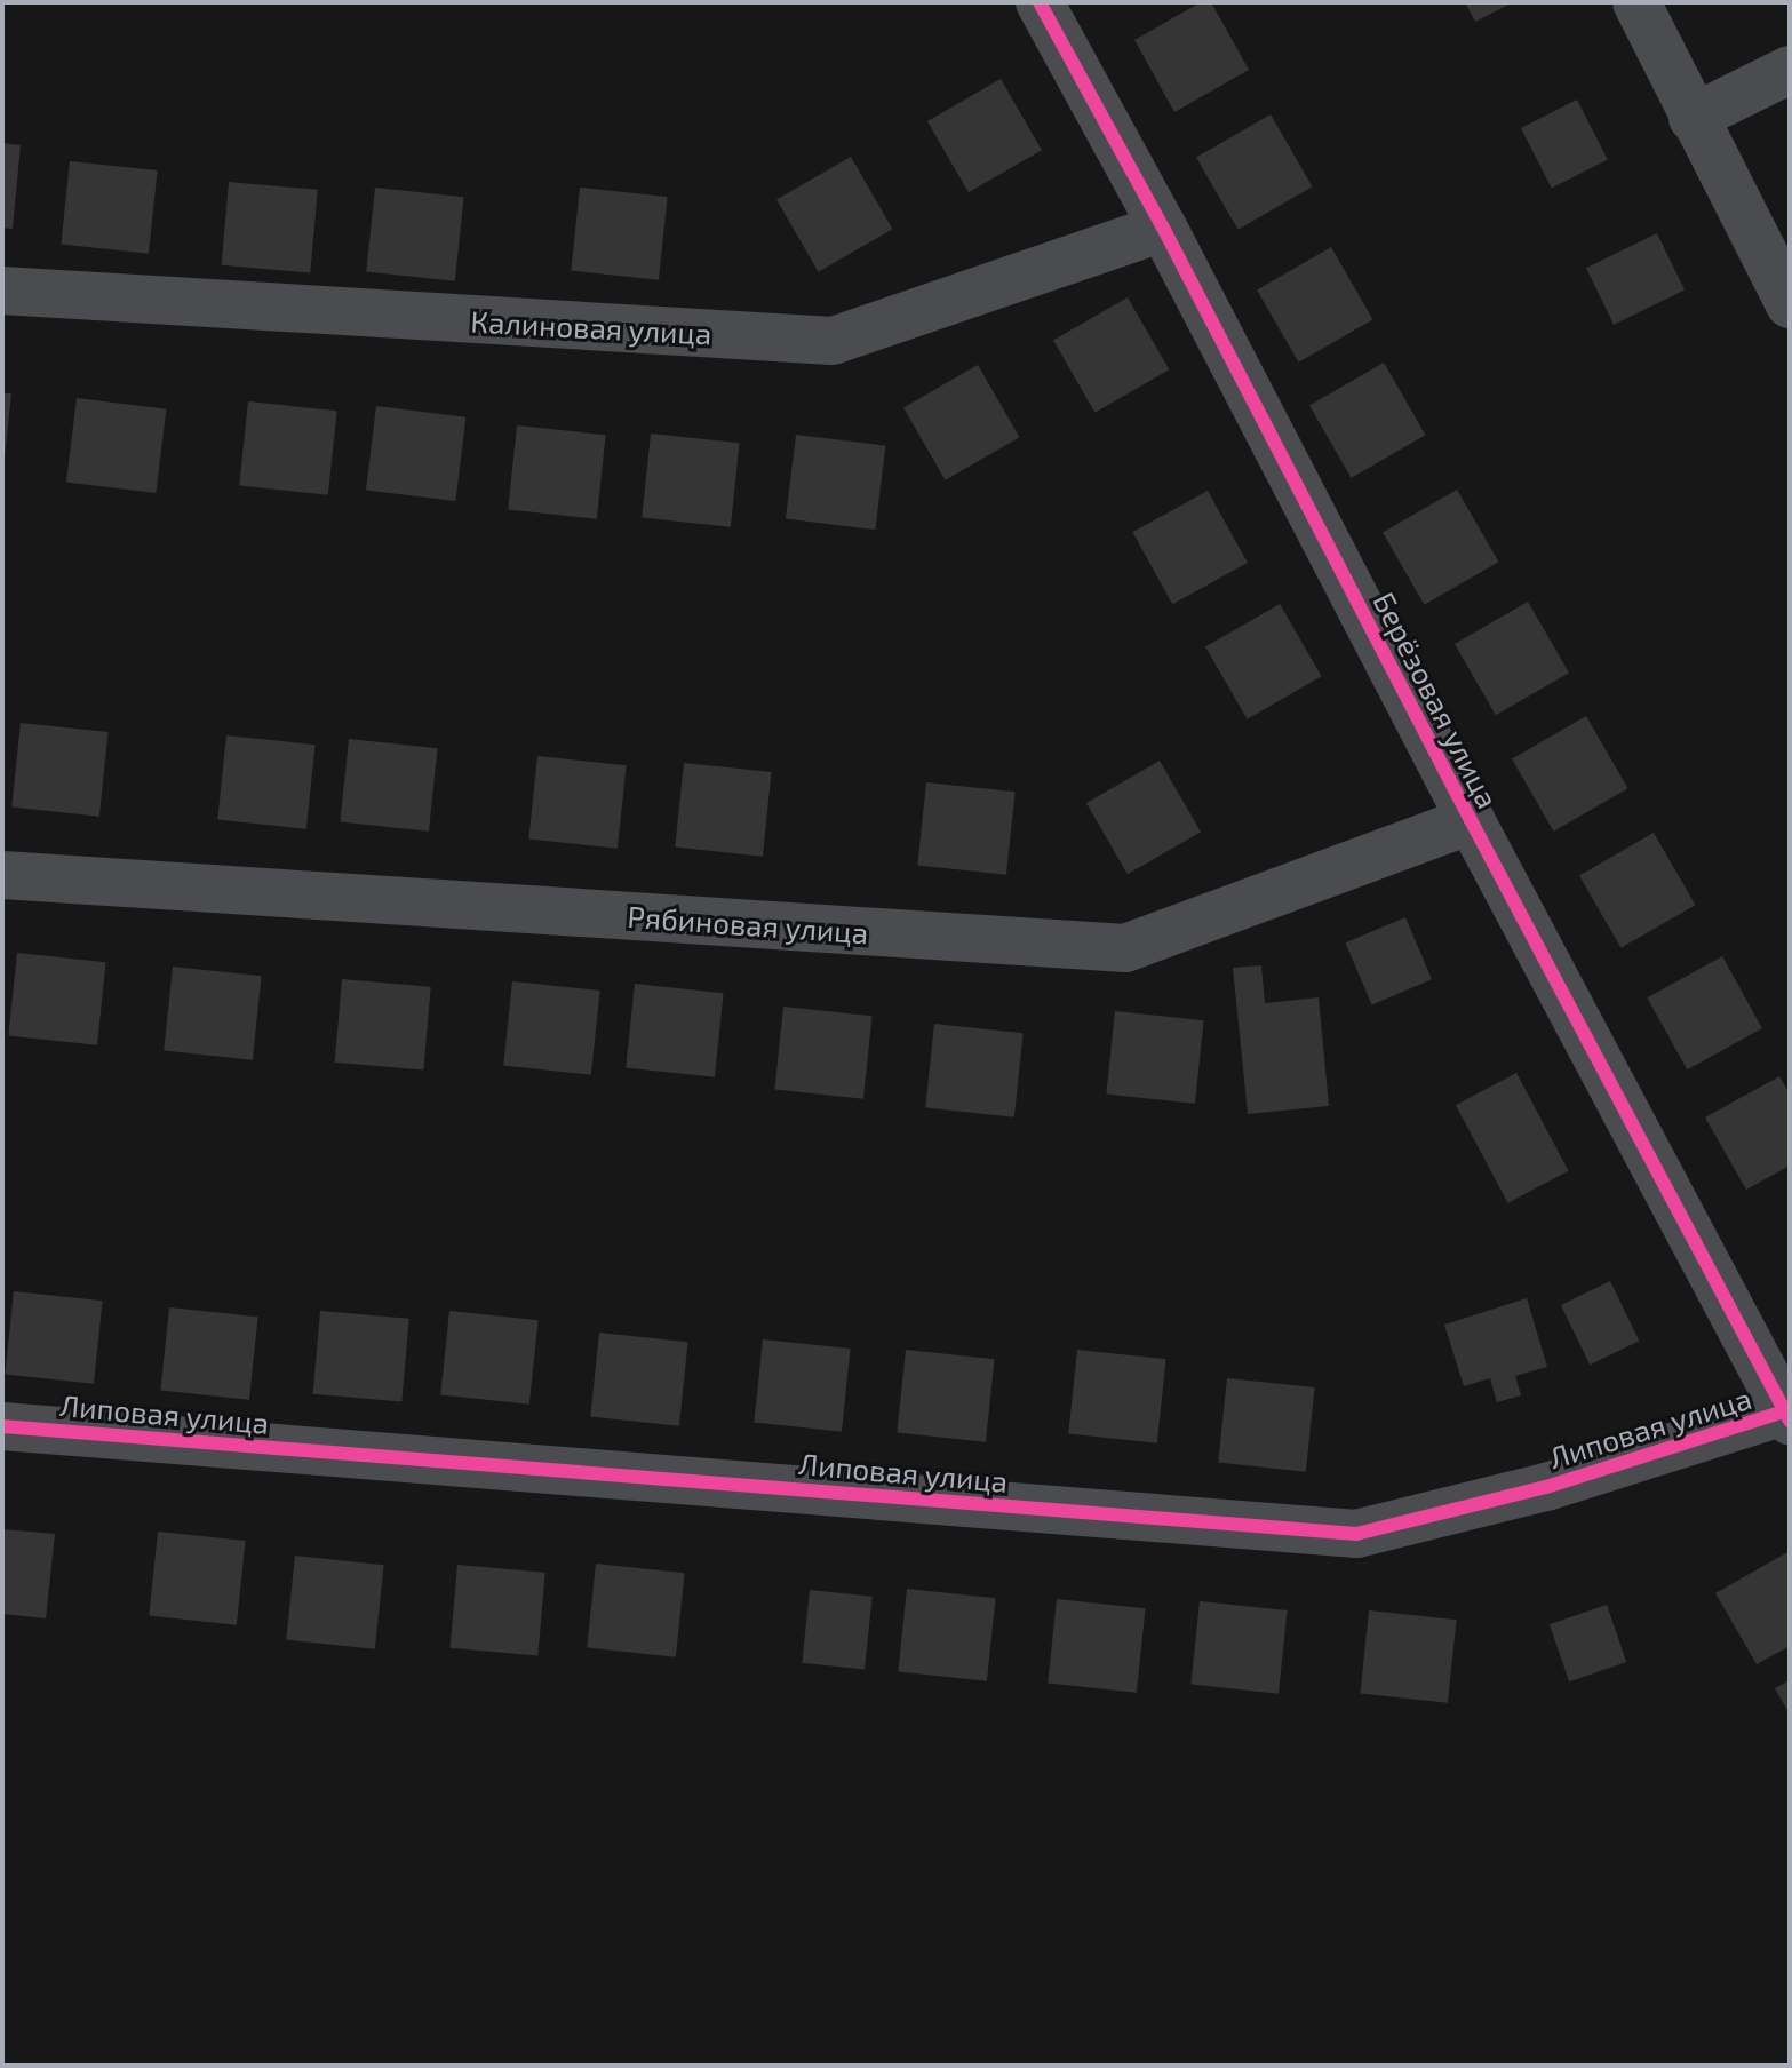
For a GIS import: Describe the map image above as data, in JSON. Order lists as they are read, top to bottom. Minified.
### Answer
{"streets":{"street":["Калиновая улица","Берёзовая улица","Рябиновая улица","Липовая улица"]},"crossings":[["Калиновая улица","Берёзовая улица"],["Берёзовая улица","Рябиновая улица"],["Берёзовая улица","Липовая улица"]]}
